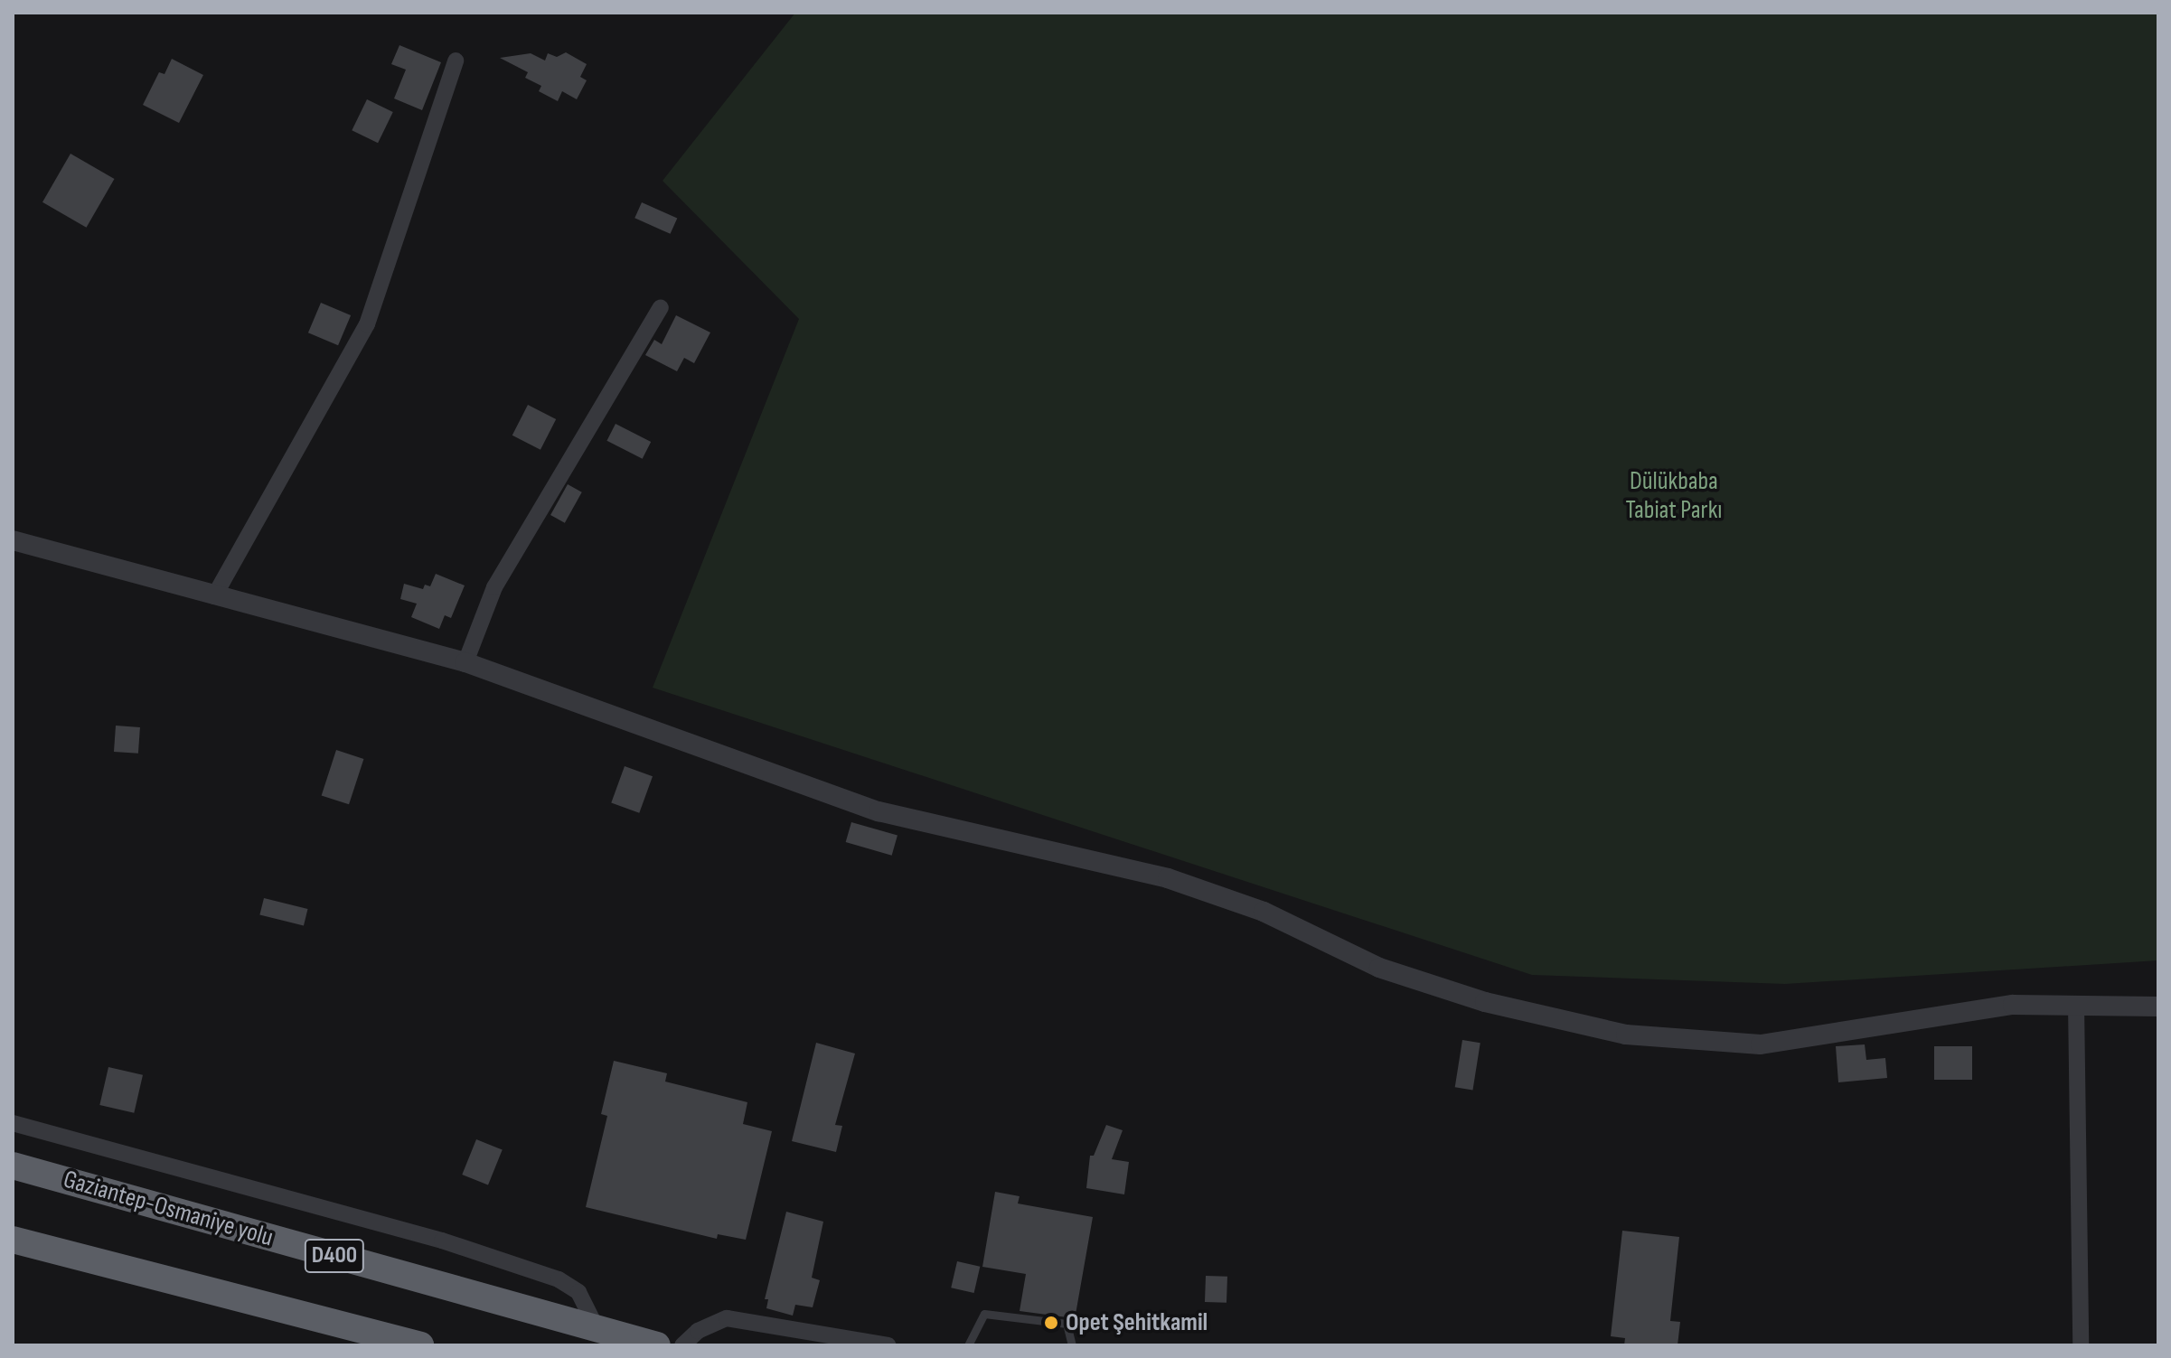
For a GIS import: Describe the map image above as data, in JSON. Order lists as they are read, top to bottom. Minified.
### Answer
{"streets":{"highway":["Gaziantep-Osmaniye yolu","D400"]},"parks":["Dülükbaba Tabiat Parkı"],"places":["Opet Şehitkamil"]}
